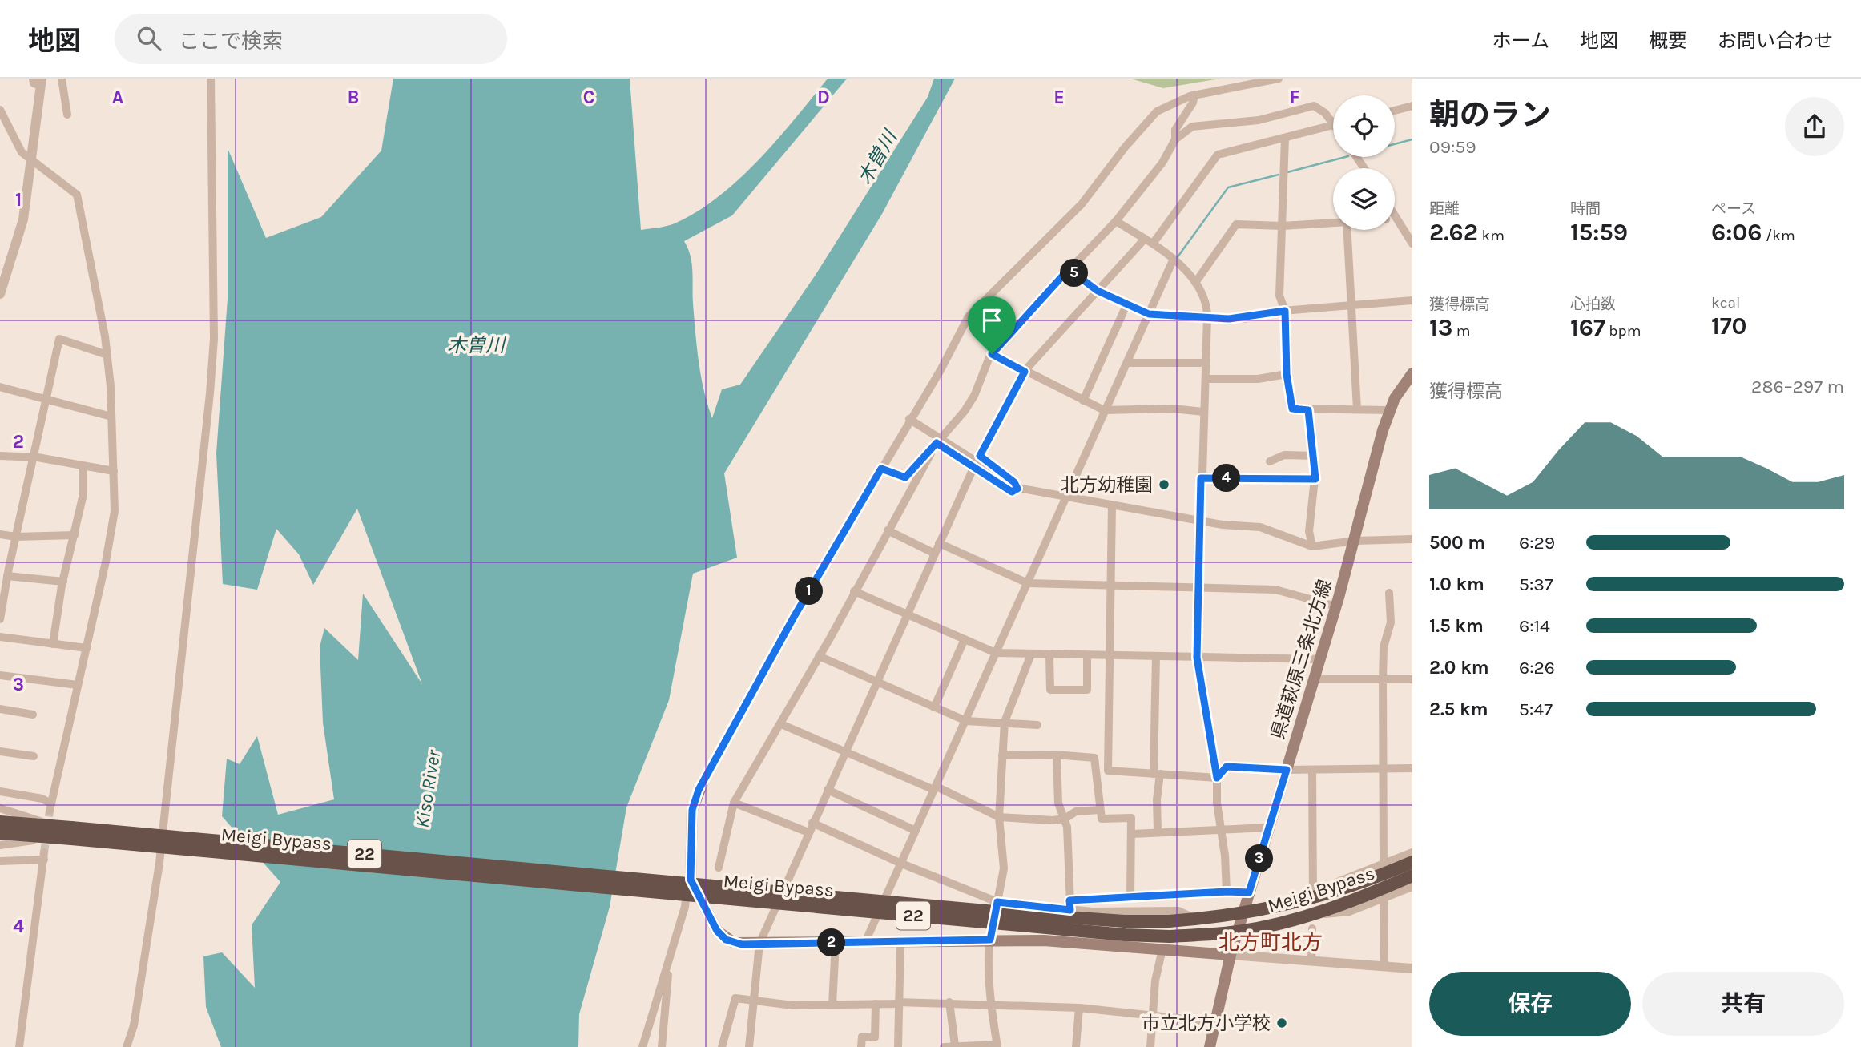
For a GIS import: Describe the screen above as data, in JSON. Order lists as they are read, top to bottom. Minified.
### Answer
{"streets":{"highway":["Meigi Bypass","22"],"main road":["県道萩原三条北方線"]},"crossings":[["県道萩原三条北方線","Meigi Bypass"]],"districts":["北方町北方"],"water":["木曽川","Kiso River"],"places":["北方幼稚園","市立北方小学校"],"page":{"header":"地図","search":"ここで検索","nav":["ホーム","地図","概要","お問い合わせ"],"heading":["朝のラン","09:59"],"stats":[["距離","2.62 km"],["時間","15:59"],["ペース","6:06 /km"],["獲得標高","13 m"],["心拍数","167 bpm"],["kcal","170"]],"pins":["5","4","1","3","2"],"chart":["獲得標高","286–297 m"],"list":[{"name":"500 m","note":"6:29"},{"name":"1.0 km","note":"5:37"},{"name":"1.5 km","note":"6:14"},{"name":"2.0 km","note":"6:26"},{"name":"2.5 km","note":"5:47"}],"buttons":["保存","共有"]},"grid":{"columns":["A","B","C","D","E","F"],"rows":["1","2","3","4"]}}
